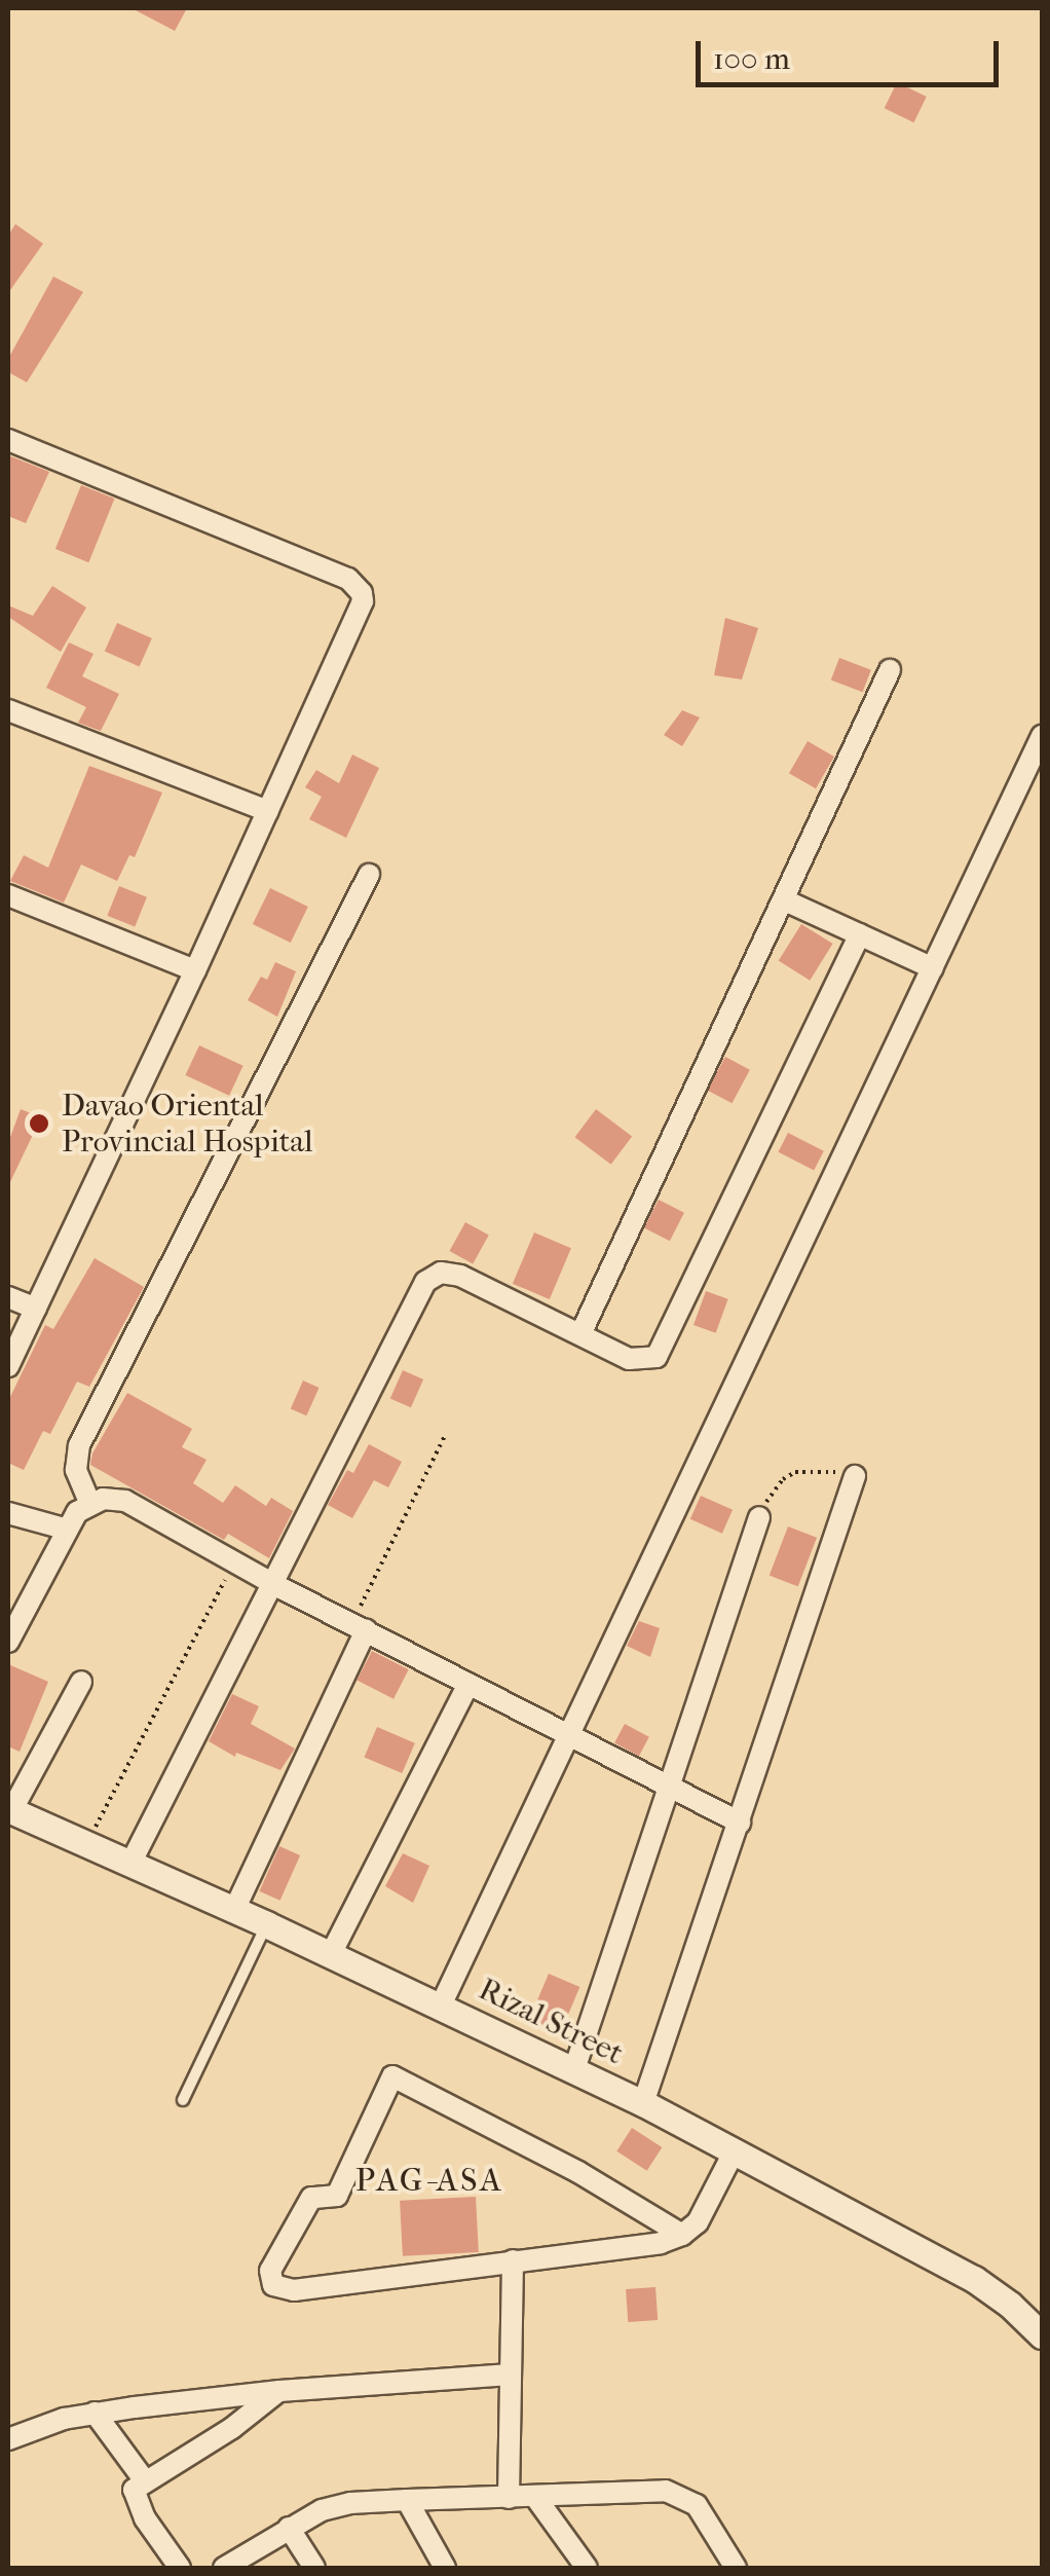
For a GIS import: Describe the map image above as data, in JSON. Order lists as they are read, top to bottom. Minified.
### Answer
{"streets":{"street":["Rizal Street"]},"districts":["PAG-ASA"],"places":["Davao Oriental Provincial Hospital"],"scale_bar":"100 m"}
